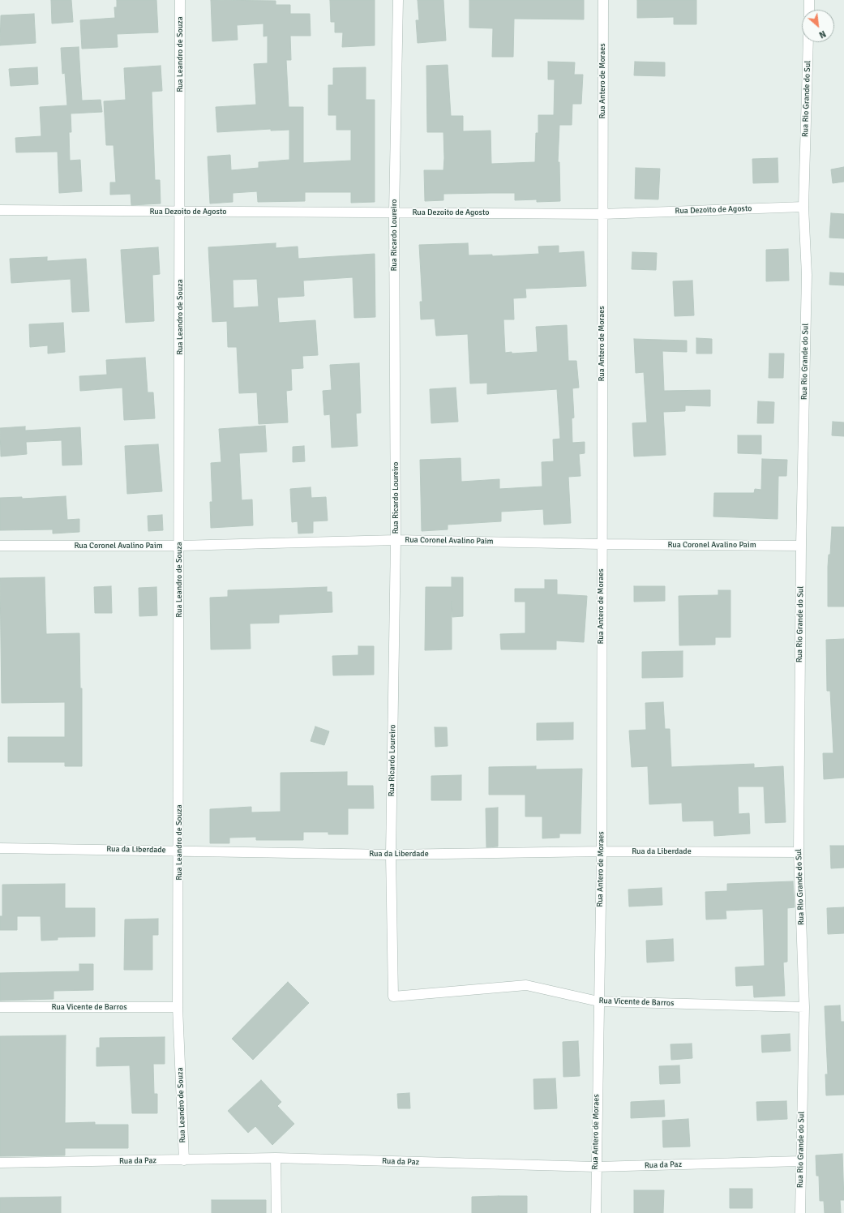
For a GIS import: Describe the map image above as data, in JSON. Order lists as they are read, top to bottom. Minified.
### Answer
{"streets":{"street":["Rua Leandro de Souza","Rua Antero de Moraes","Rua Rio Grande do Sul","Rua Dezoito de Agosto","Rua Ricardo Loureiro","Rua Coronel Avalino Paim","Rua da Liberdade","Rua Vicente de Barros","Rua da Paz"]},"crossings":[["Rua Leandro de Souza","Rua Dezoito de Agosto"],["Rua Leandro de Souza","Rua Coronel Avalino Paim"],["Rua Leandro de Souza","Rua da Liberdade"],["Rua Leandro de Souza","Rua Vicente de Barros"],["Rua Leandro de Souza","Rua da Paz"],["Rua Antero de Moraes","Rua Dezoito de Agosto"],["Rua Antero de Moraes","Rua Coronel Avalino Paim"],["Rua Antero de Moraes","Rua da Liberdade"],["Rua Antero de Moraes","Rua Vicente de Barros"],["Rua Antero de Moraes","Rua da Paz"],["Rua Rio Grande do Sul","Rua Dezoito de Agosto"],["Rua Rio Grande do Sul","Rua Coronel Avalino Paim"],["Rua Rio Grande do Sul","Rua da Liberdade"],["Rua Rio Grande do Sul","Rua Vicente de Barros"],["Rua Rio Grande do Sul","Rua da Paz"],["Rua Dezoito de Agosto","Rua Ricardo Loureiro"],["Rua Ricardo Loureiro","Rua Coronel Avalino Paim"],["Rua Ricardo Loureiro","Rua da Liberdade"],["Rua Ricardo Loureiro","Rua Vicente de Barros"]],"north":"bottom right"}
